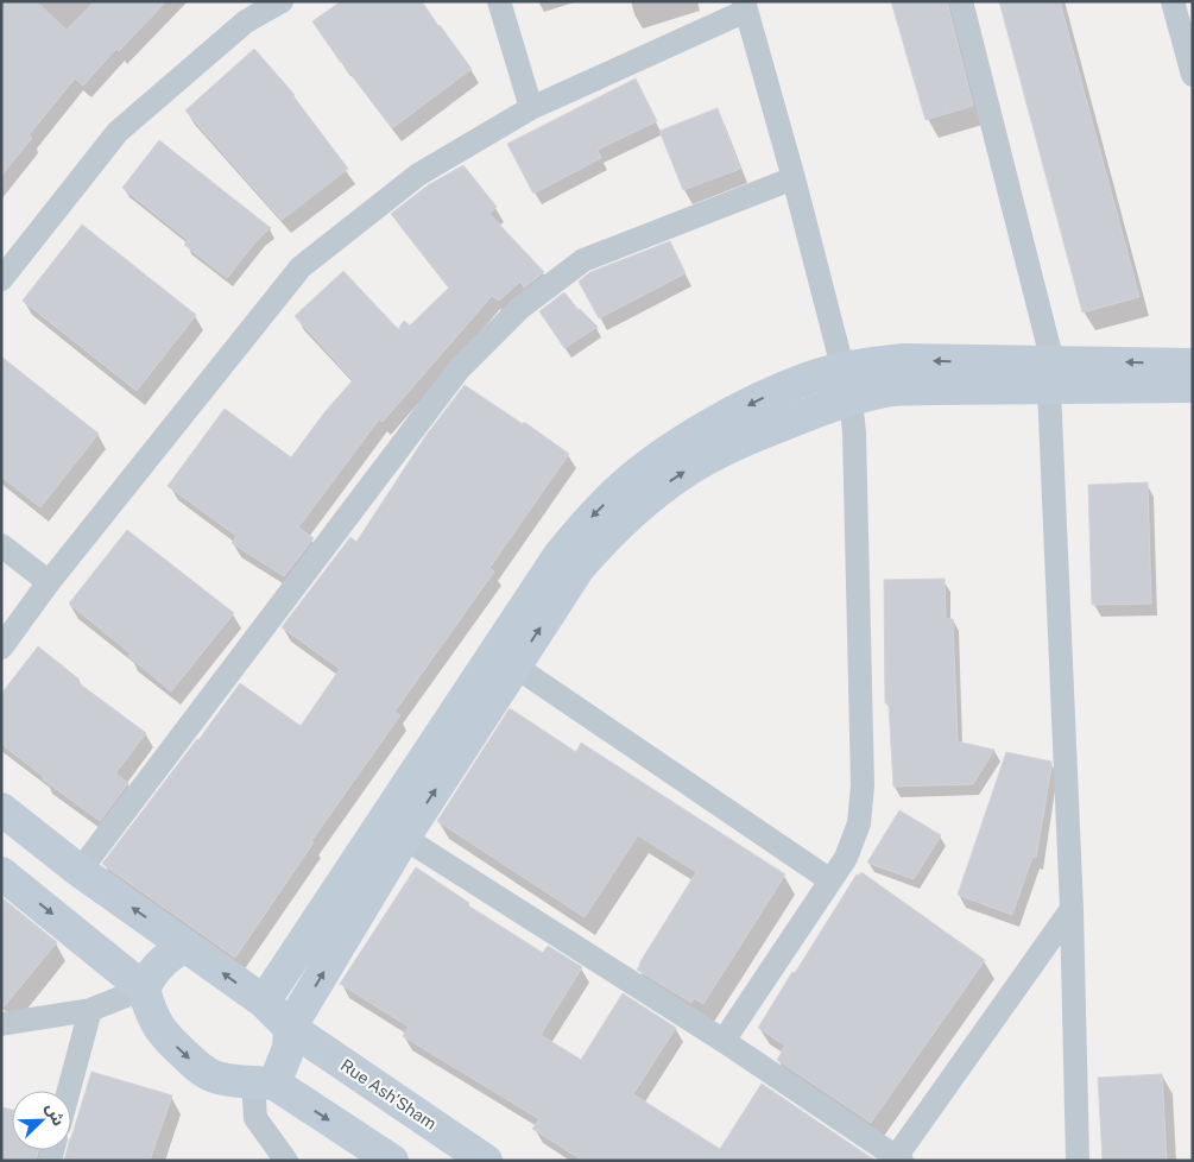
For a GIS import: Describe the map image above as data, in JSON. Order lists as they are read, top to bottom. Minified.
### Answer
{"streets":{"street":["Rue Ash'Sham"]},"north":"top right"}
